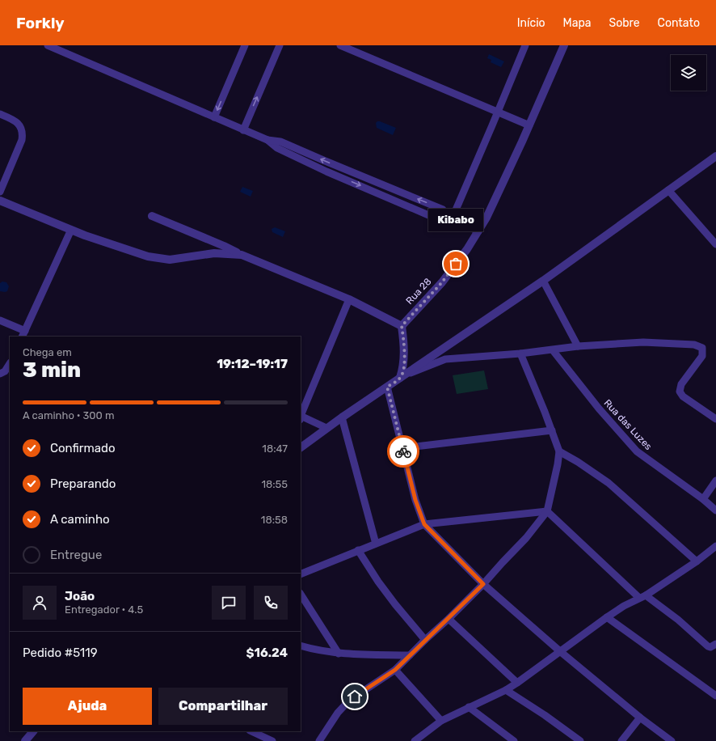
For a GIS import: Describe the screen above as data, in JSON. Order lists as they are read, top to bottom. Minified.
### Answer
{"streets":{"street":["Rua 28","Rua das Luzes"]},"places":["Kibabo"],"page":{"header":"Forkly","nav":["Início","Mapa","Sobre","Contato"],"bubble":"Kibabo","heading":["3 min","Chega em","19:12–19:17"],"panel":["João","Entregador · 4.5","Pedido #5119","$16.24"],"bar":"A caminho · 300 m","list":[["Confirmado","18:47"],["Preparando","18:55"],["A caminho","18:58"],"Entregue"],"buttons":["Ajuda","Compartilhar"]}}
